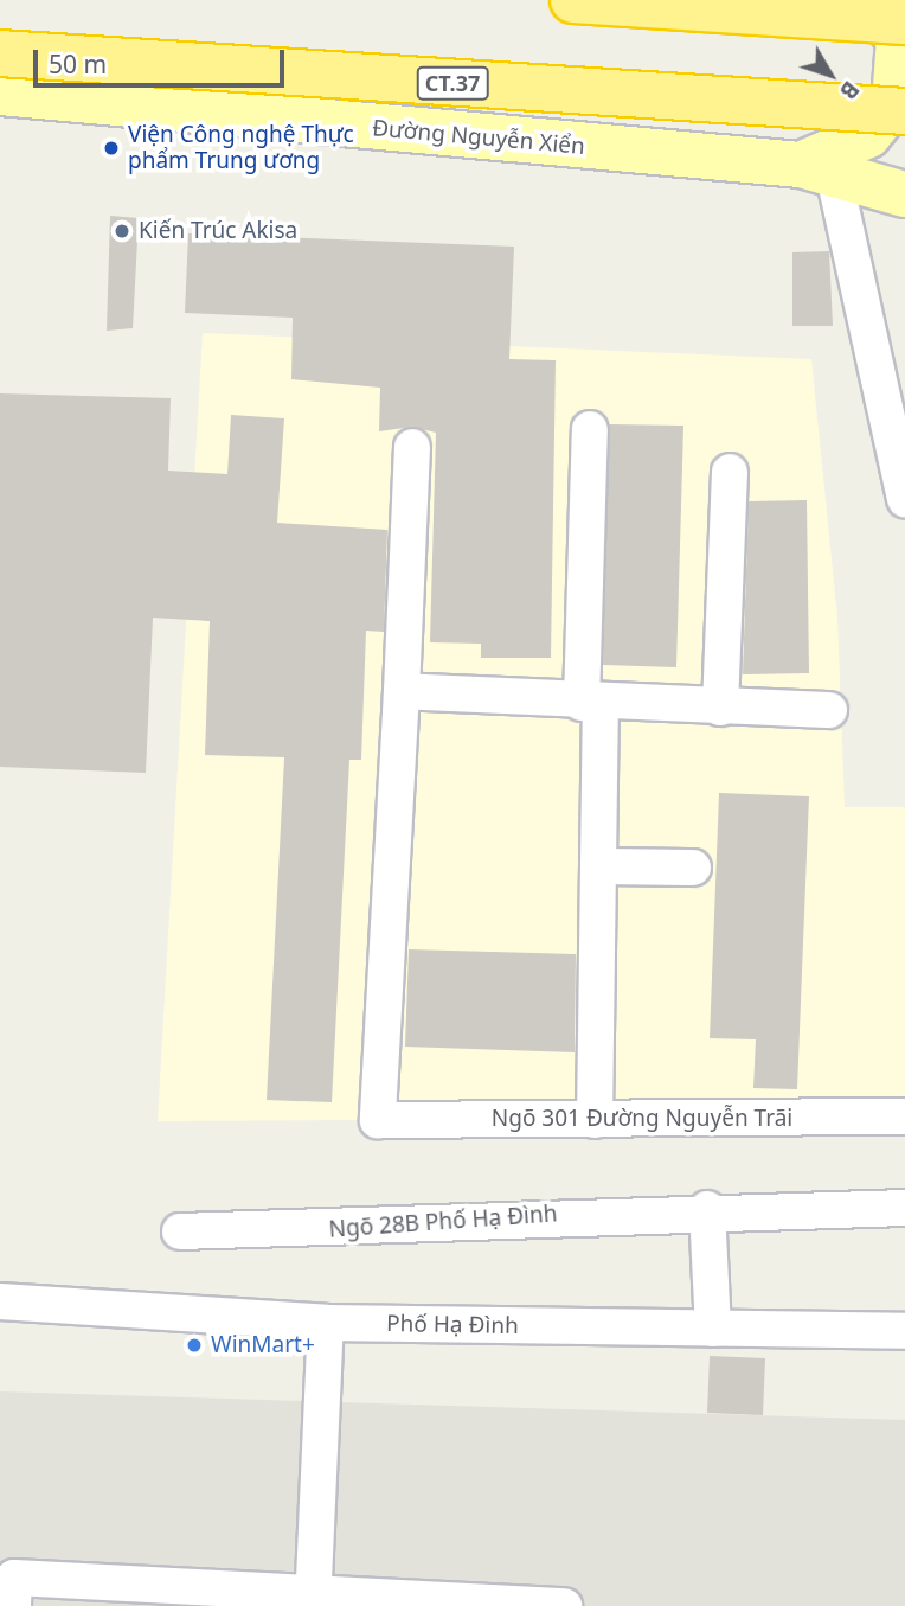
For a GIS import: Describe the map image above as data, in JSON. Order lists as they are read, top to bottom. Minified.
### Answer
{"streets":{"highway":["CT.37"],"main road":["Đường Nguyễn Xiển"],"street":["Ngõ 301 Đường Nguyễn Trãi","Ngõ 28B Phố Hạ Đình","Phố Hạ Đình"]},"places":["Viện Công nghệ Thực phẩm Trung ương","Kiến Trúc Akisa","WinMart+"],"scale_bar":"50 m","north":"bottom right"}
